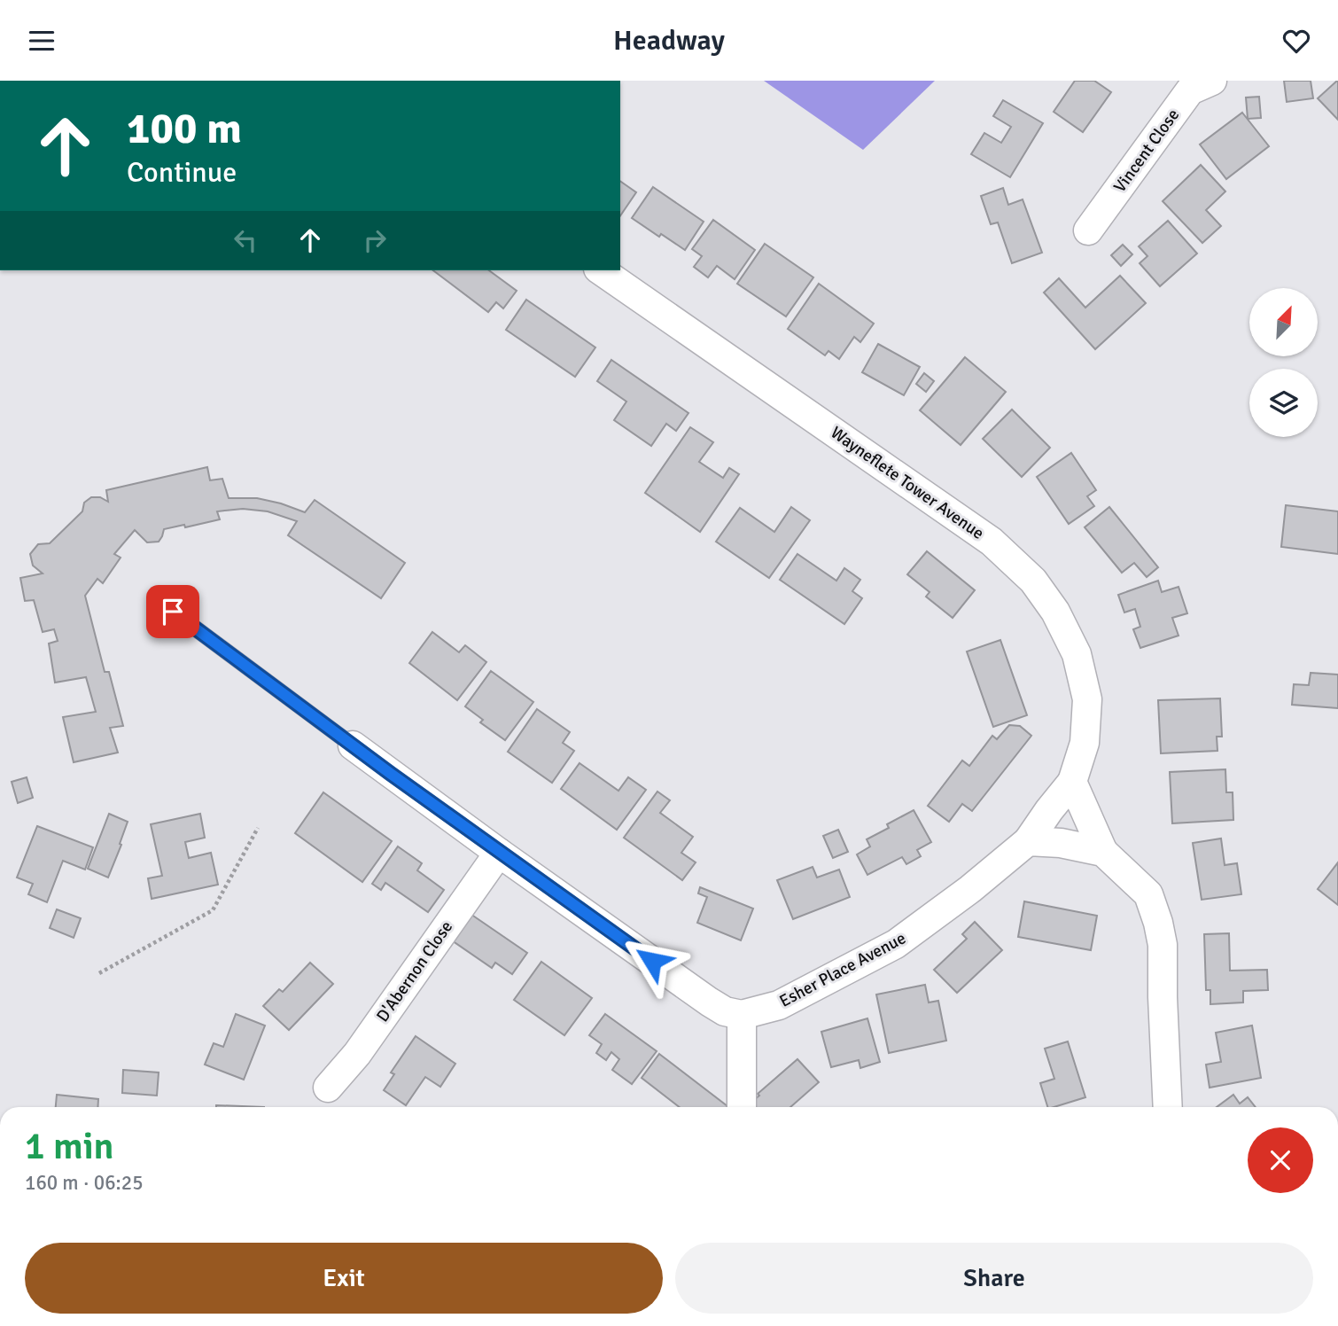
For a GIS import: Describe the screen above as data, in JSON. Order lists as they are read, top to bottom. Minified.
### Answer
{"streets":{"street":["Vincent Close","Wayneflete Tower Avenue","Esher Place Avenue","D'Abernon Close"]},"crossings":[["Wayneflete Tower Avenue","Esher Place Avenue"]],"north":"top right","page":{"header":"Headway","turn":["100 m","Continue"],"heading":["1 min","160 m · 06:25"],"buttons":["Exit","Share"]}}
